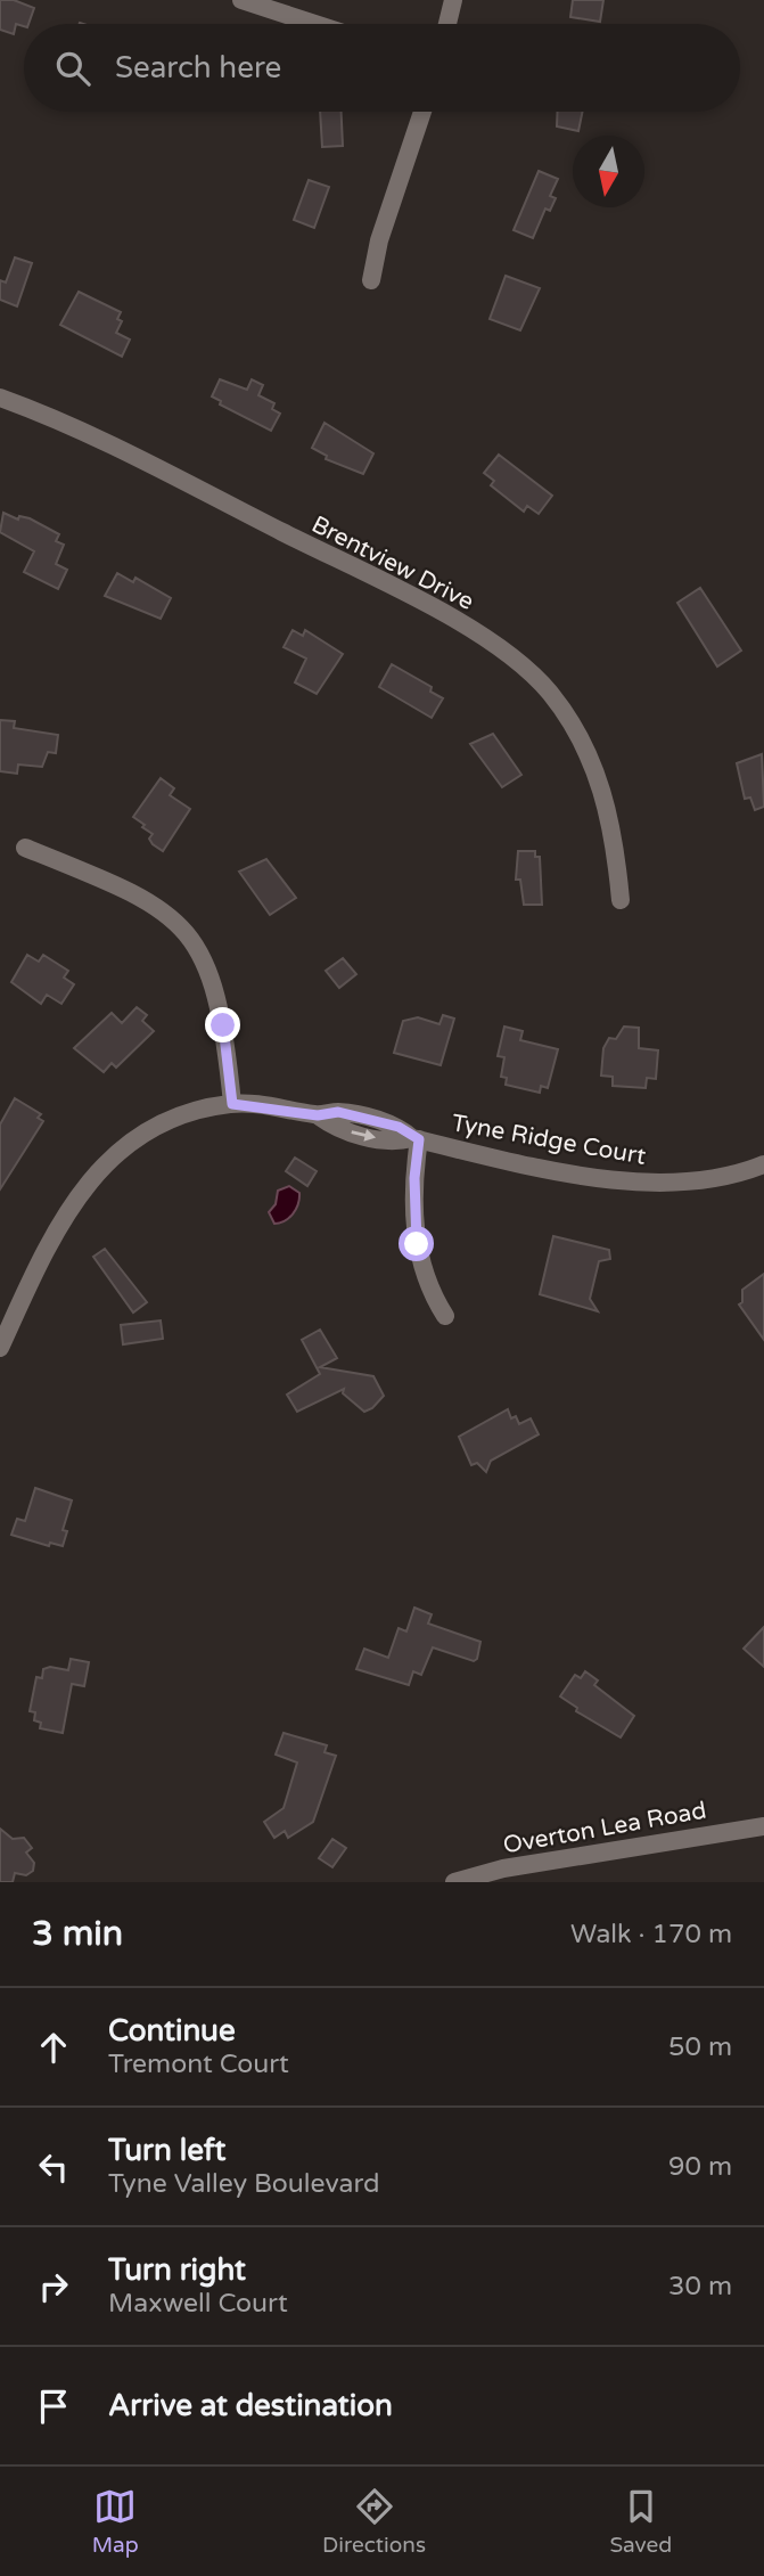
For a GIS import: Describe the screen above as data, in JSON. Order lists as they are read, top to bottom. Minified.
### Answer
{"streets":{"street":["Brentview Drive","Tyne Ridge Court","Overton Lea Road"]},"north":"bottom","page":{"search":"Search here","heading":["3 min","Walk · 170 m"],"list":[["Continue","Tremont Court","50 m"],["Turn left","Tyne Valley Boulevard","90 m"],["Turn right","Maxwell Court","30 m"],"Arrive at destination"],"nav":["Map","Directions","Saved"]}}
